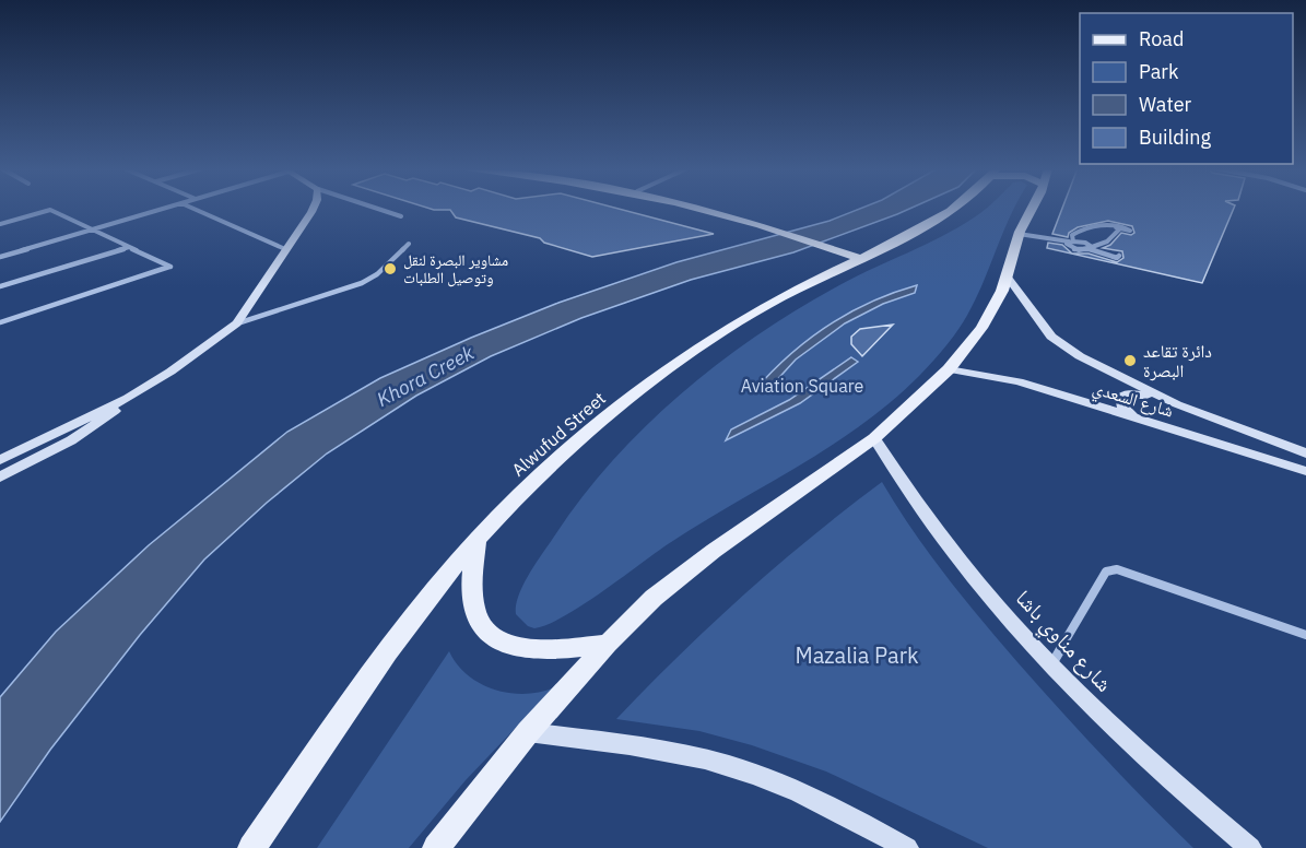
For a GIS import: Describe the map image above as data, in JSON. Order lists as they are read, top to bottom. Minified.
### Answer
{"streets":{"main road":["Alwufud Street"],"street":["شارع السعدي","شارع مناوي باشا"]},"water":["Khora Creek"],"parks":["Aviation Square","Mazalia Park"],"places":["مشاوير البصرة لنقل وتوصيل الطلبات","دائرة تقاعد البصرة"],"legend":["Road","Park","Water","Building"]}
